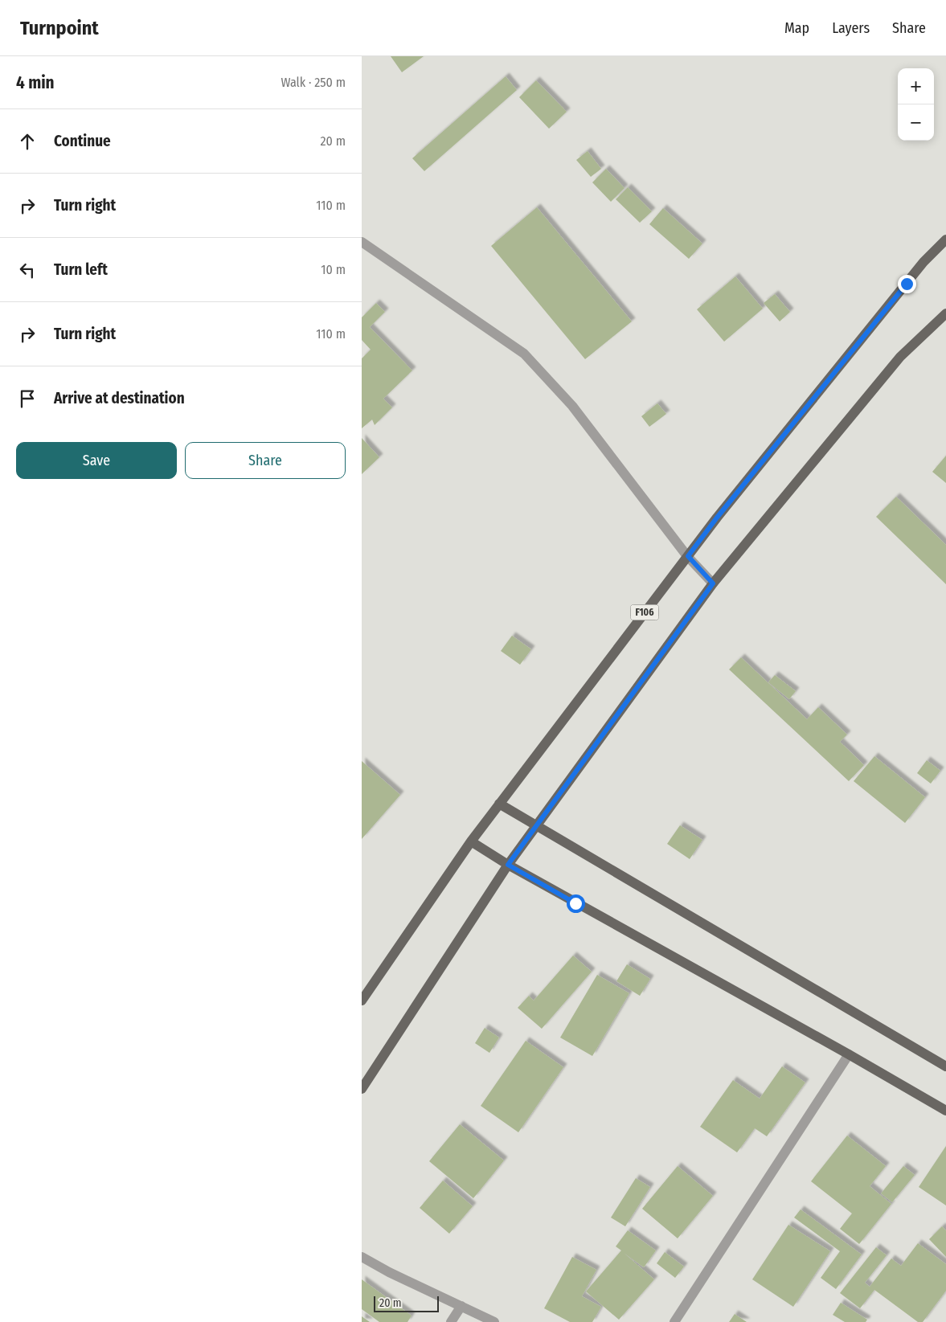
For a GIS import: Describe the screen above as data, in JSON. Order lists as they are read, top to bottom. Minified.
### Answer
{"streets":{"main road":["F106"]},"scale_bar":"20 m","page":{"header":"Turnpoint","nav":["Map","Layers","Share"],"heading":["4 min","Walk · 250 m"],"map_buttons":["+","−"],"list":[["Continue","20 m"],["Turn right","110 m"],["Turn left","10 m"],["Turn right","110 m"],"Arrive at destination"],"buttons":["Save","Share"],"scale":"20 m"}}
